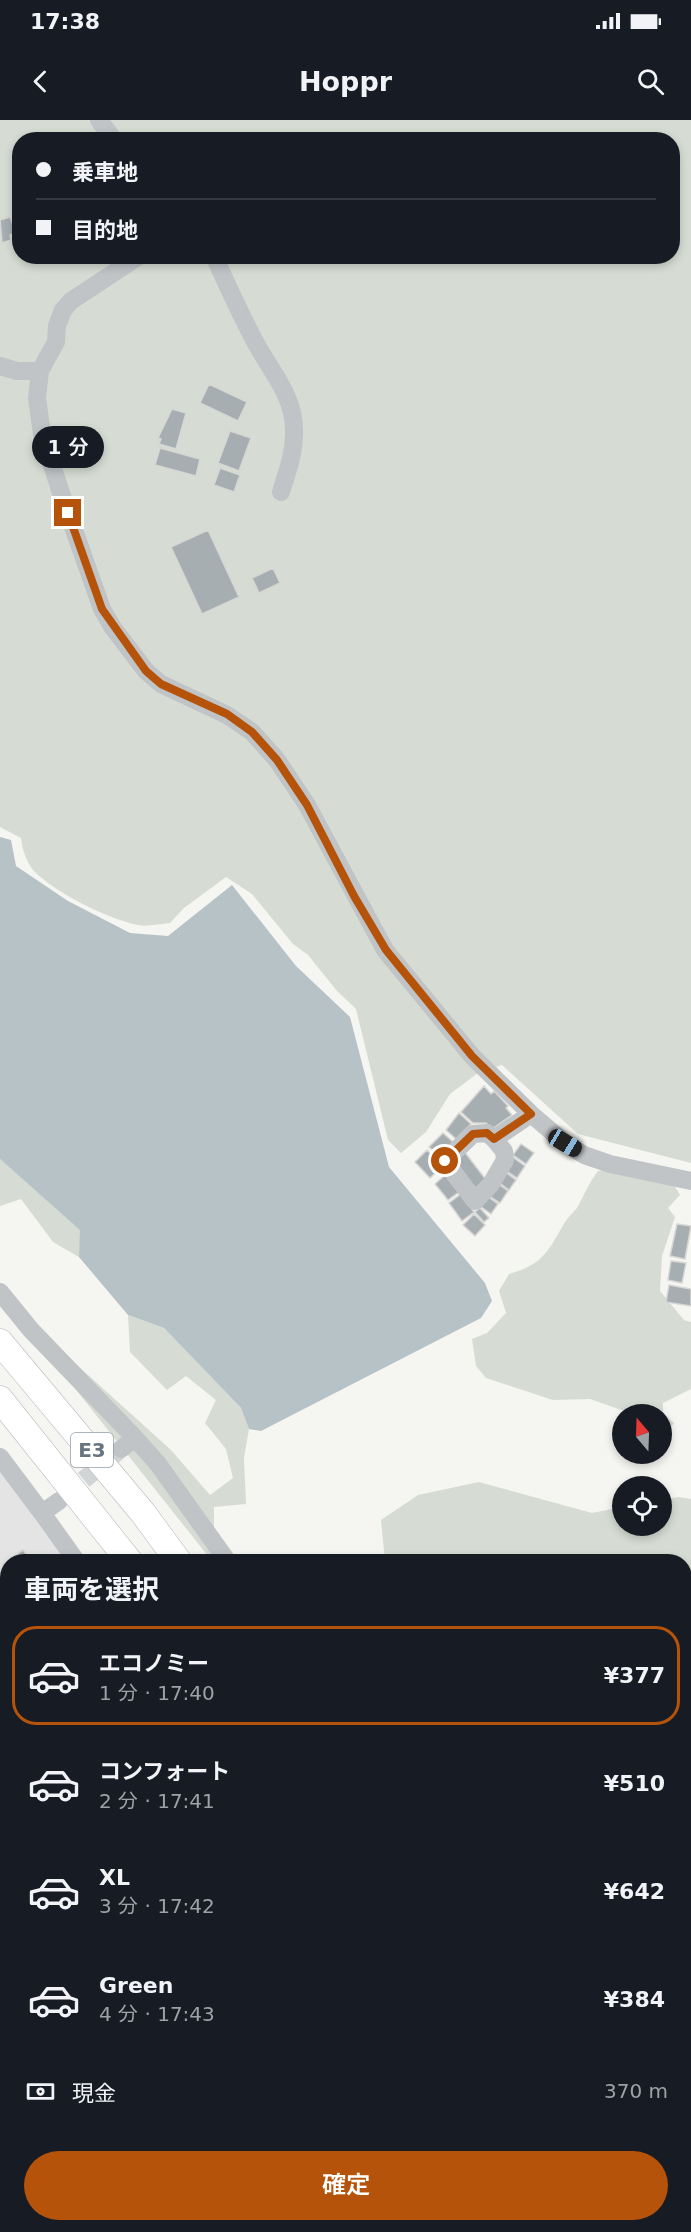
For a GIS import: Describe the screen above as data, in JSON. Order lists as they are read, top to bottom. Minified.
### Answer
{"streets":{"highway":["E3"]},"north":"top","page":{"status":"17:38","header":"Hoppr","banner":["乗車地","目的地"],"bubble":"1 分","heading":"車両を選択","list":[{"name":"エコノミー","note":"1 分 · 17:40","value":"¥377"},{"name":"コンフォート","note":"2 分 · 17:41","value":"¥510"},{"name":"XL","note":"3 分 · 17:42","value":"¥642"},{"name":"Green","note":"4 分 · 17:43","value":"¥384"}],"pay":["現金","370 m"],"buttons":"確定"}}
